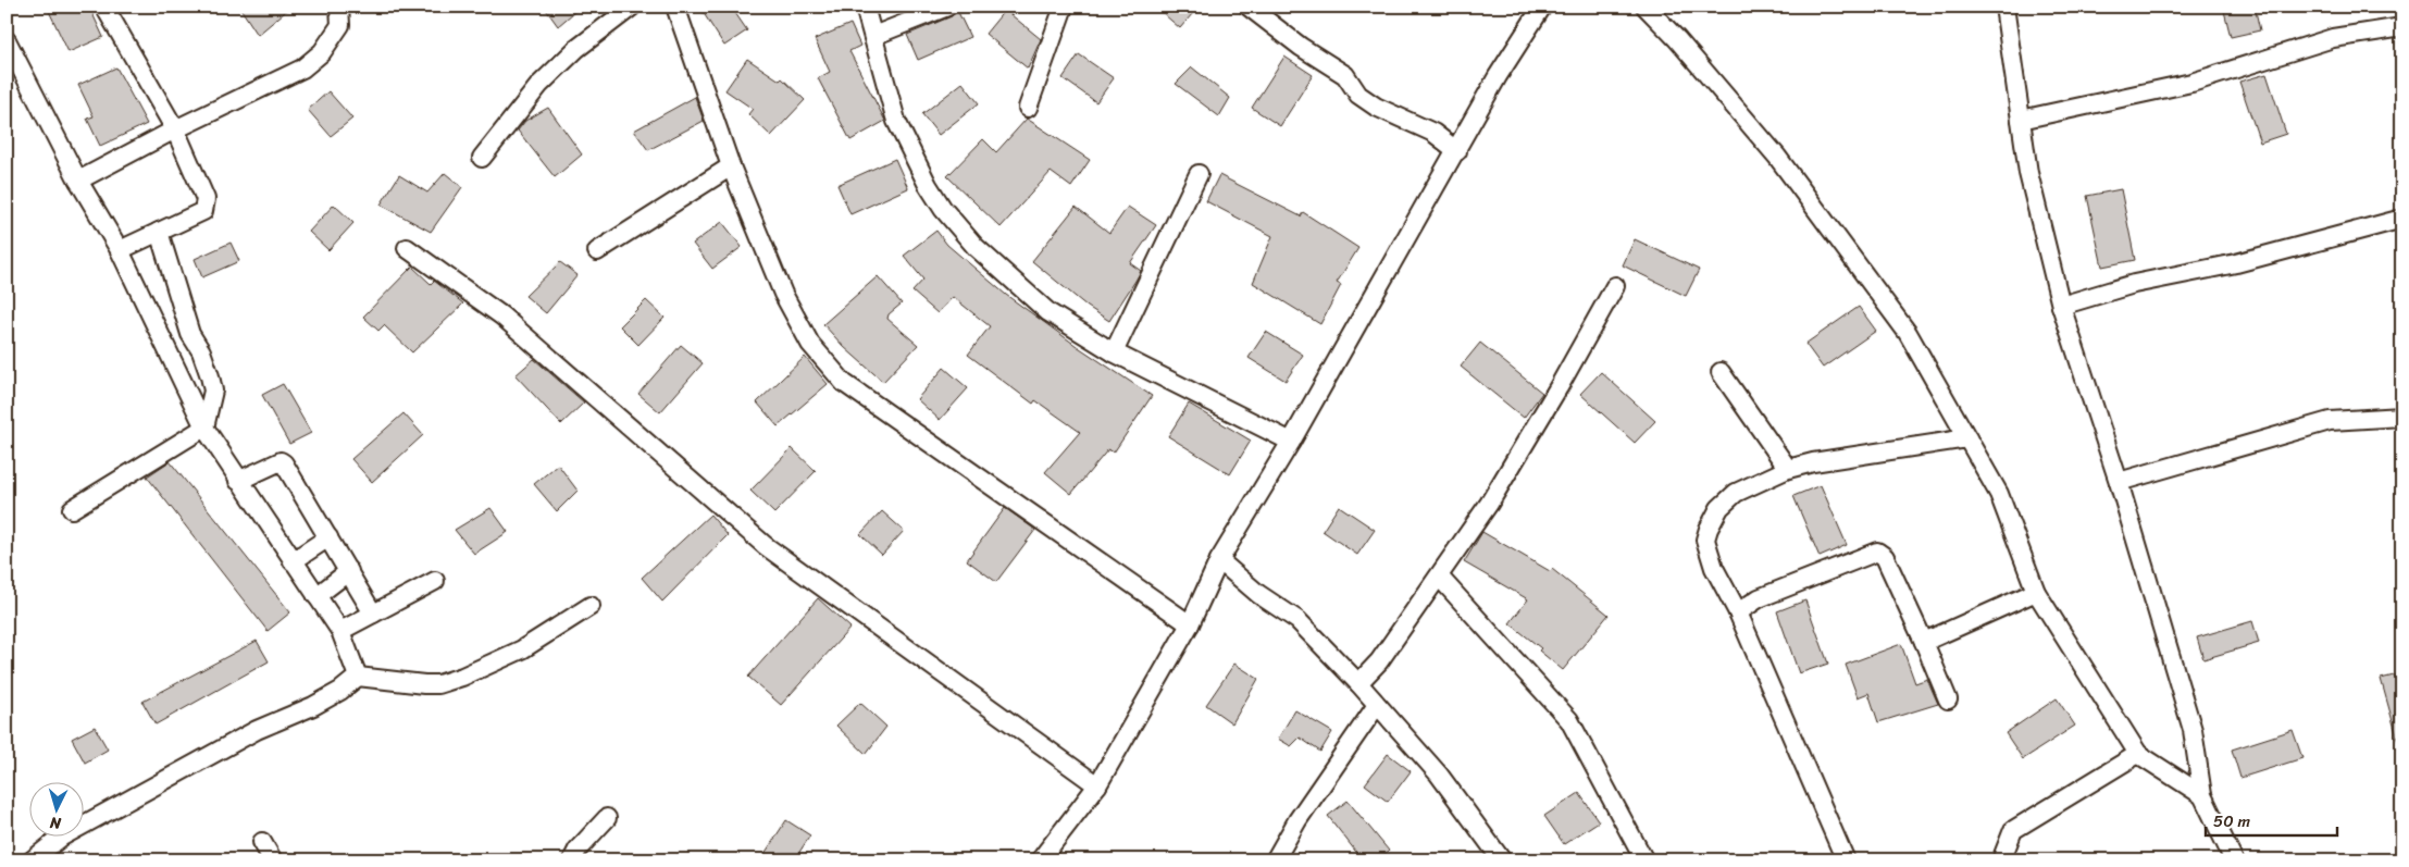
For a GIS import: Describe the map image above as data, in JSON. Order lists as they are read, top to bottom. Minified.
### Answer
{"scale_bar":"50 m","north":"bottom"}
